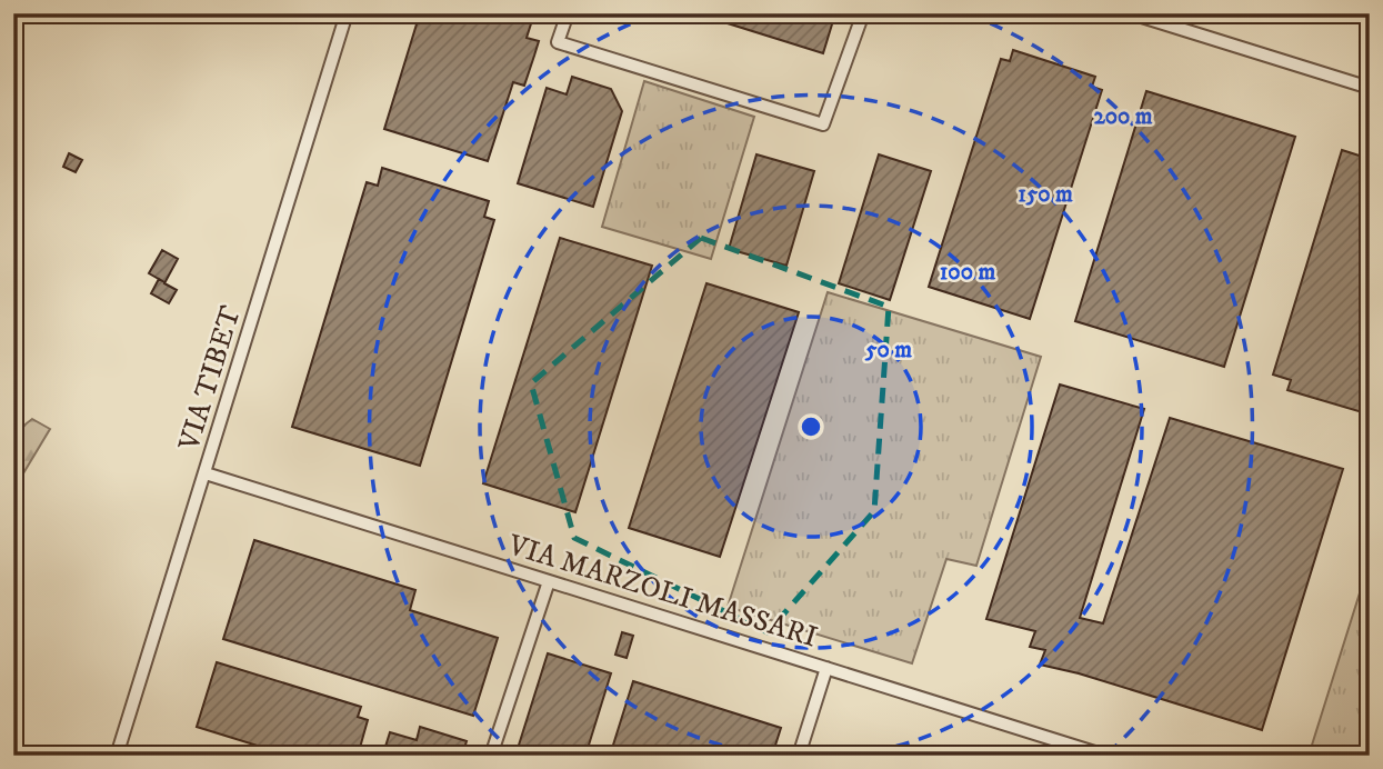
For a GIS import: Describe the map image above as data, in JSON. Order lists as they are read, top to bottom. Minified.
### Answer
{"streets":{"street":["VIA TIBET","VIA MARZOLI MASSARI"]},"crossings":[["VIA TIBET","VIA MARZOLI MASSARI"]],"rings":["200 m","150 m","100 m","50 m"]}
